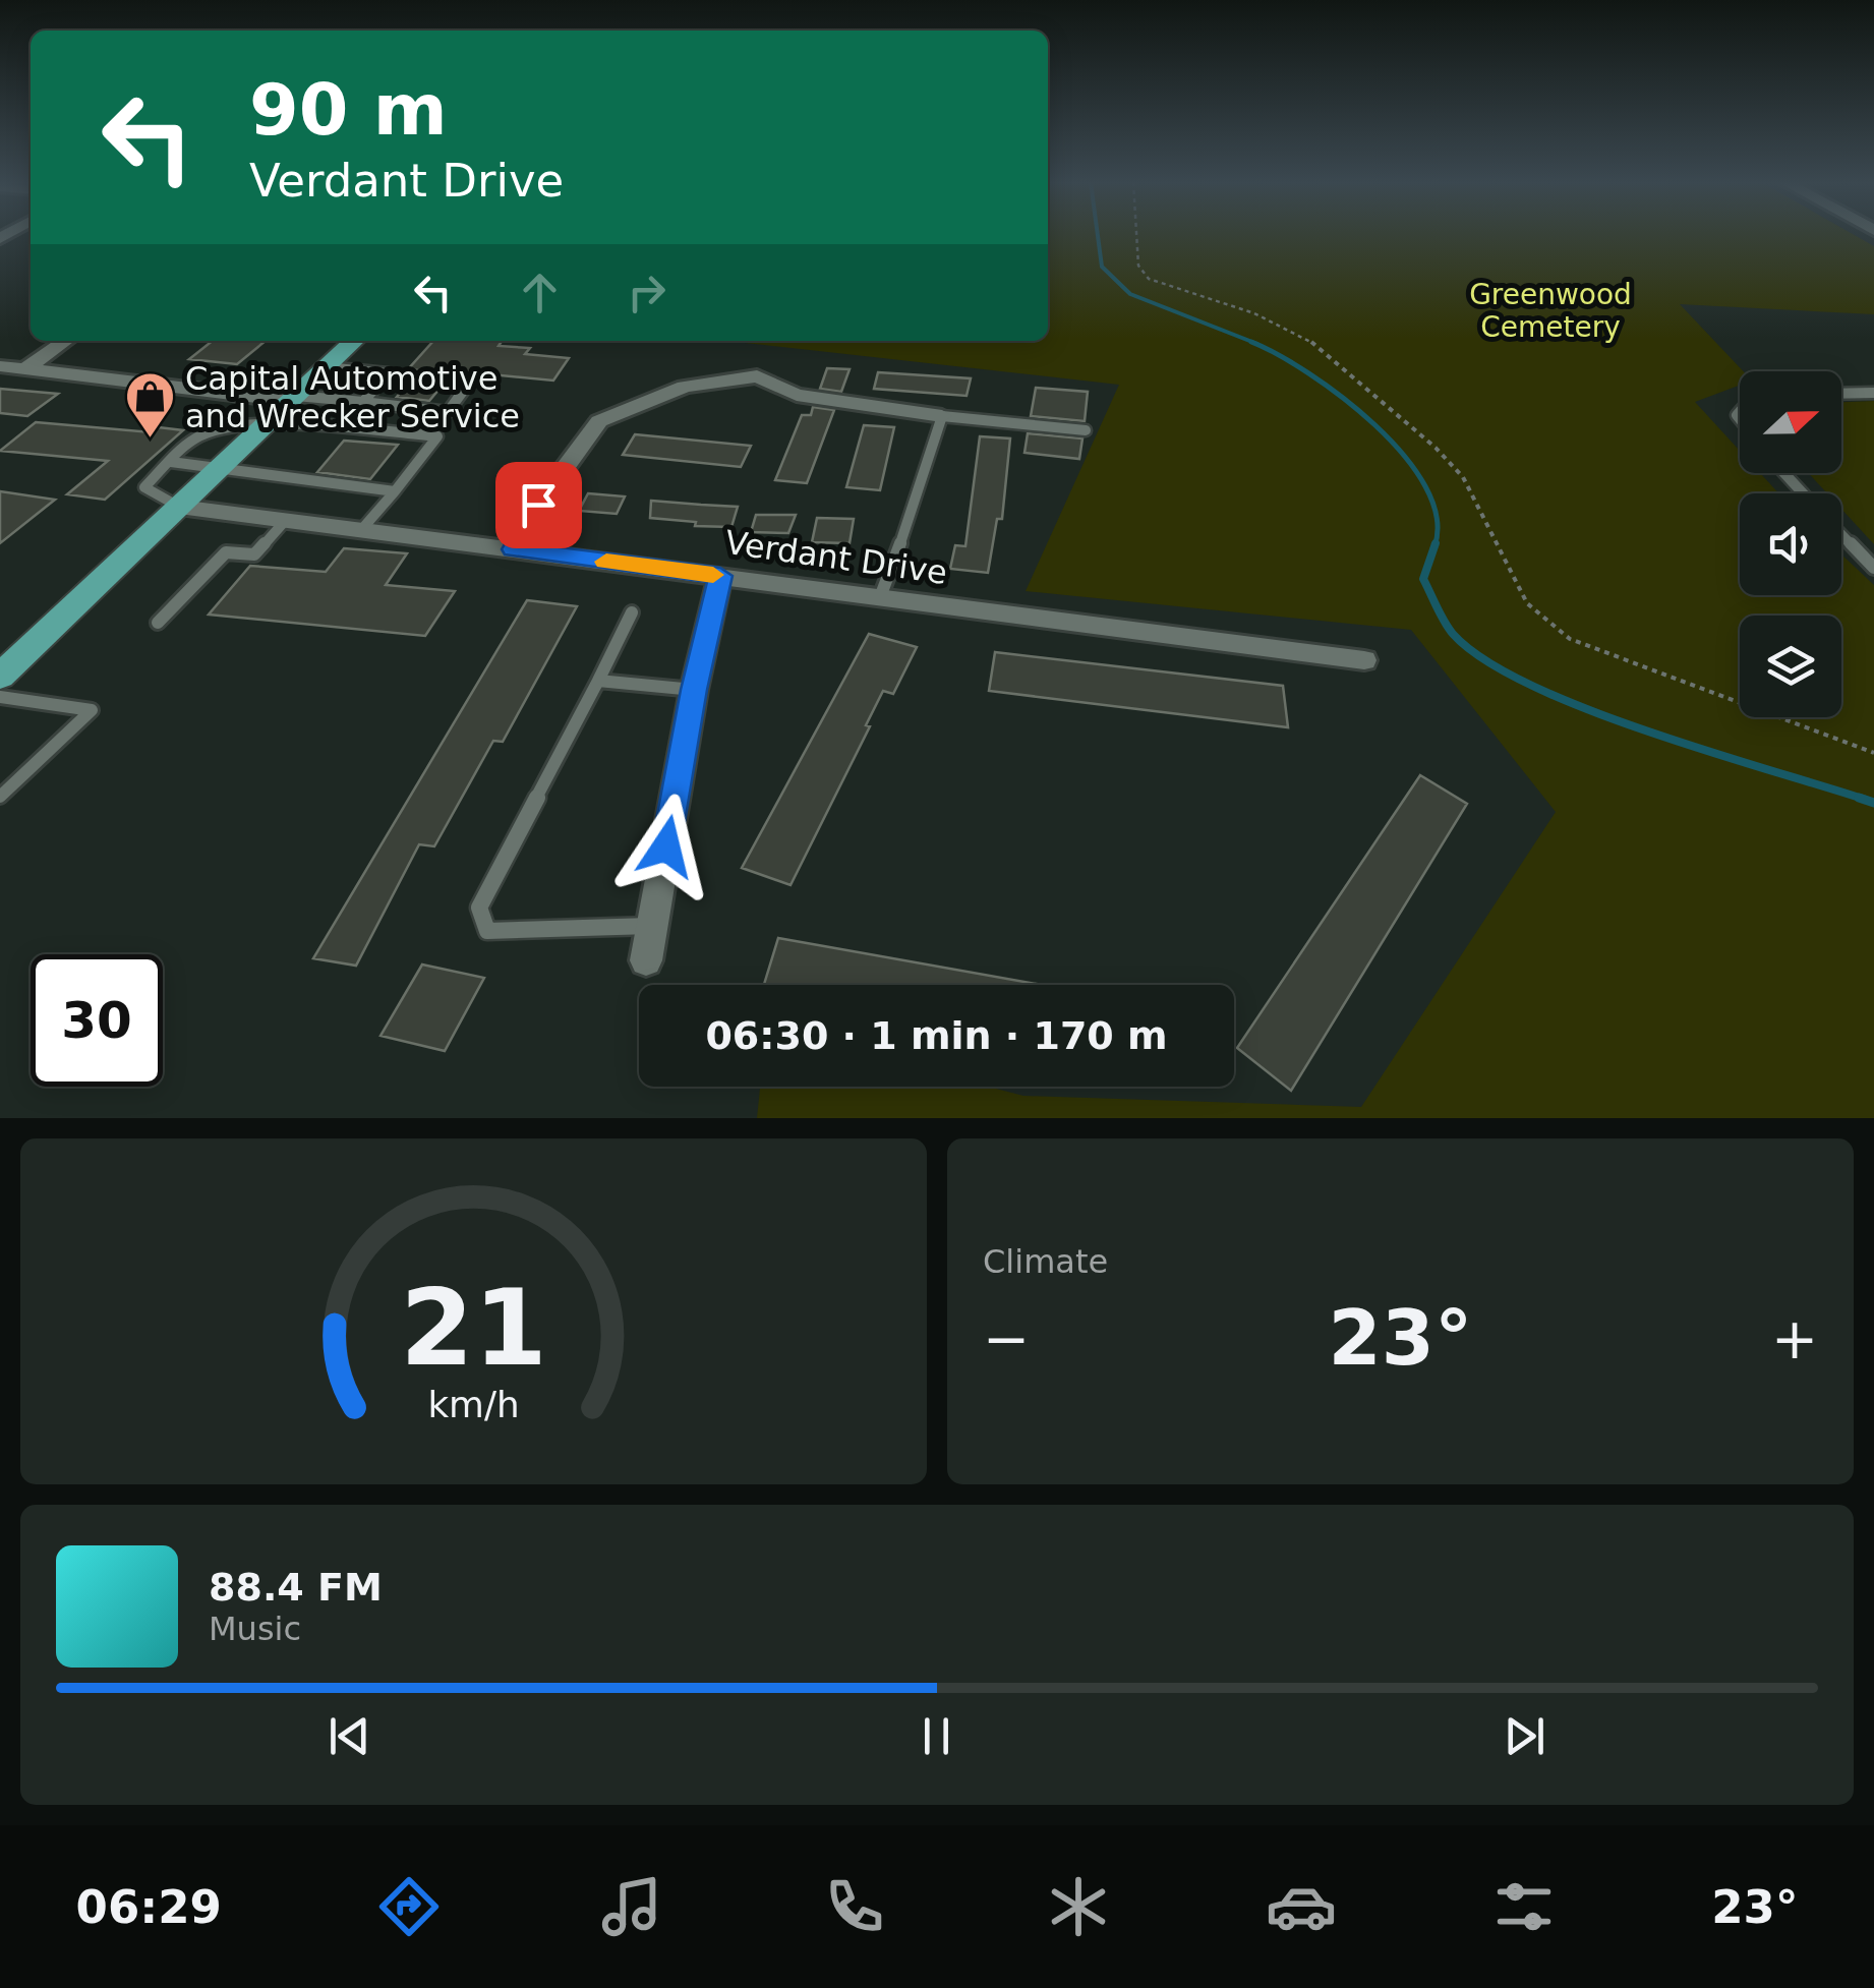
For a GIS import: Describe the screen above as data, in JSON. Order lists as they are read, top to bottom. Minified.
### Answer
{"streets":{"street":["Verdant Drive"]},"parks":["Greenwood Cemetery"],"places":{"shop":["Capital Automotive and Wrecker Service"]},"north":"right","page":{"turn":["90 m","Verdant Drive"],"limit":"30","trip":"06:30 · 1 min · 170 m","tile":"Climate","heat":["−","23°","+"],"song":["88.4 FM","Music"],"tabs":["06:29","23°"],"gauge":["21","km/h"]}}
